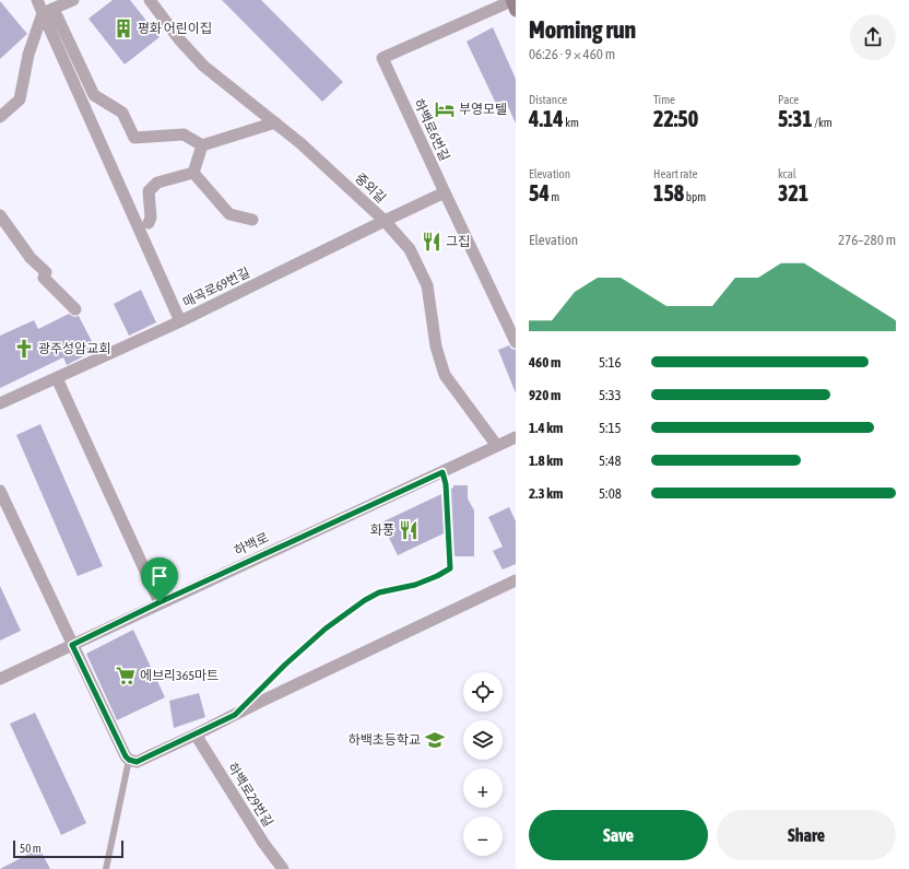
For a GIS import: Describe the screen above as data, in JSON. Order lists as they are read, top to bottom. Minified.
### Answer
{"streets":{"street":["하백로6번길","중외길","매곡로69번길","하백로","하백로29번길"]},"crossings":[["하백로6번길","매곡로69번길"],["중외길","매곡로69번길"],["중외길","하백로"]],"places":{"building":["평화 어린이집"],"hotel":["부영모텔"],"restaurant":["그집","화풍"],"church":["광주성암교회"],"supermarket":["에브리365마트"],"school or university":["하백초등학교"]},"scale_bar":"50 m","page":{"heading":["Morning run","06:26 · 9 × 460 m"],"stats":[["Distance","4.14 km"],["Time","22:50"],["Pace","5:31 /km"],["Elevation","54 m"],["Heart rate","158 bpm"],["kcal","321"]],"chart":["Elevation","276–280 m"],"list":[{"name":"460 m","note":"5:16"},{"name":"920 m","note":"5:33"},{"name":"1.4 km","note":"5:15"},{"name":"1.8 km","note":"5:48"},{"name":"2.3 km","note":"5:08"}],"map_buttons":["+","−"],"buttons":["Save","Share"],"scale":"50 m"}}
